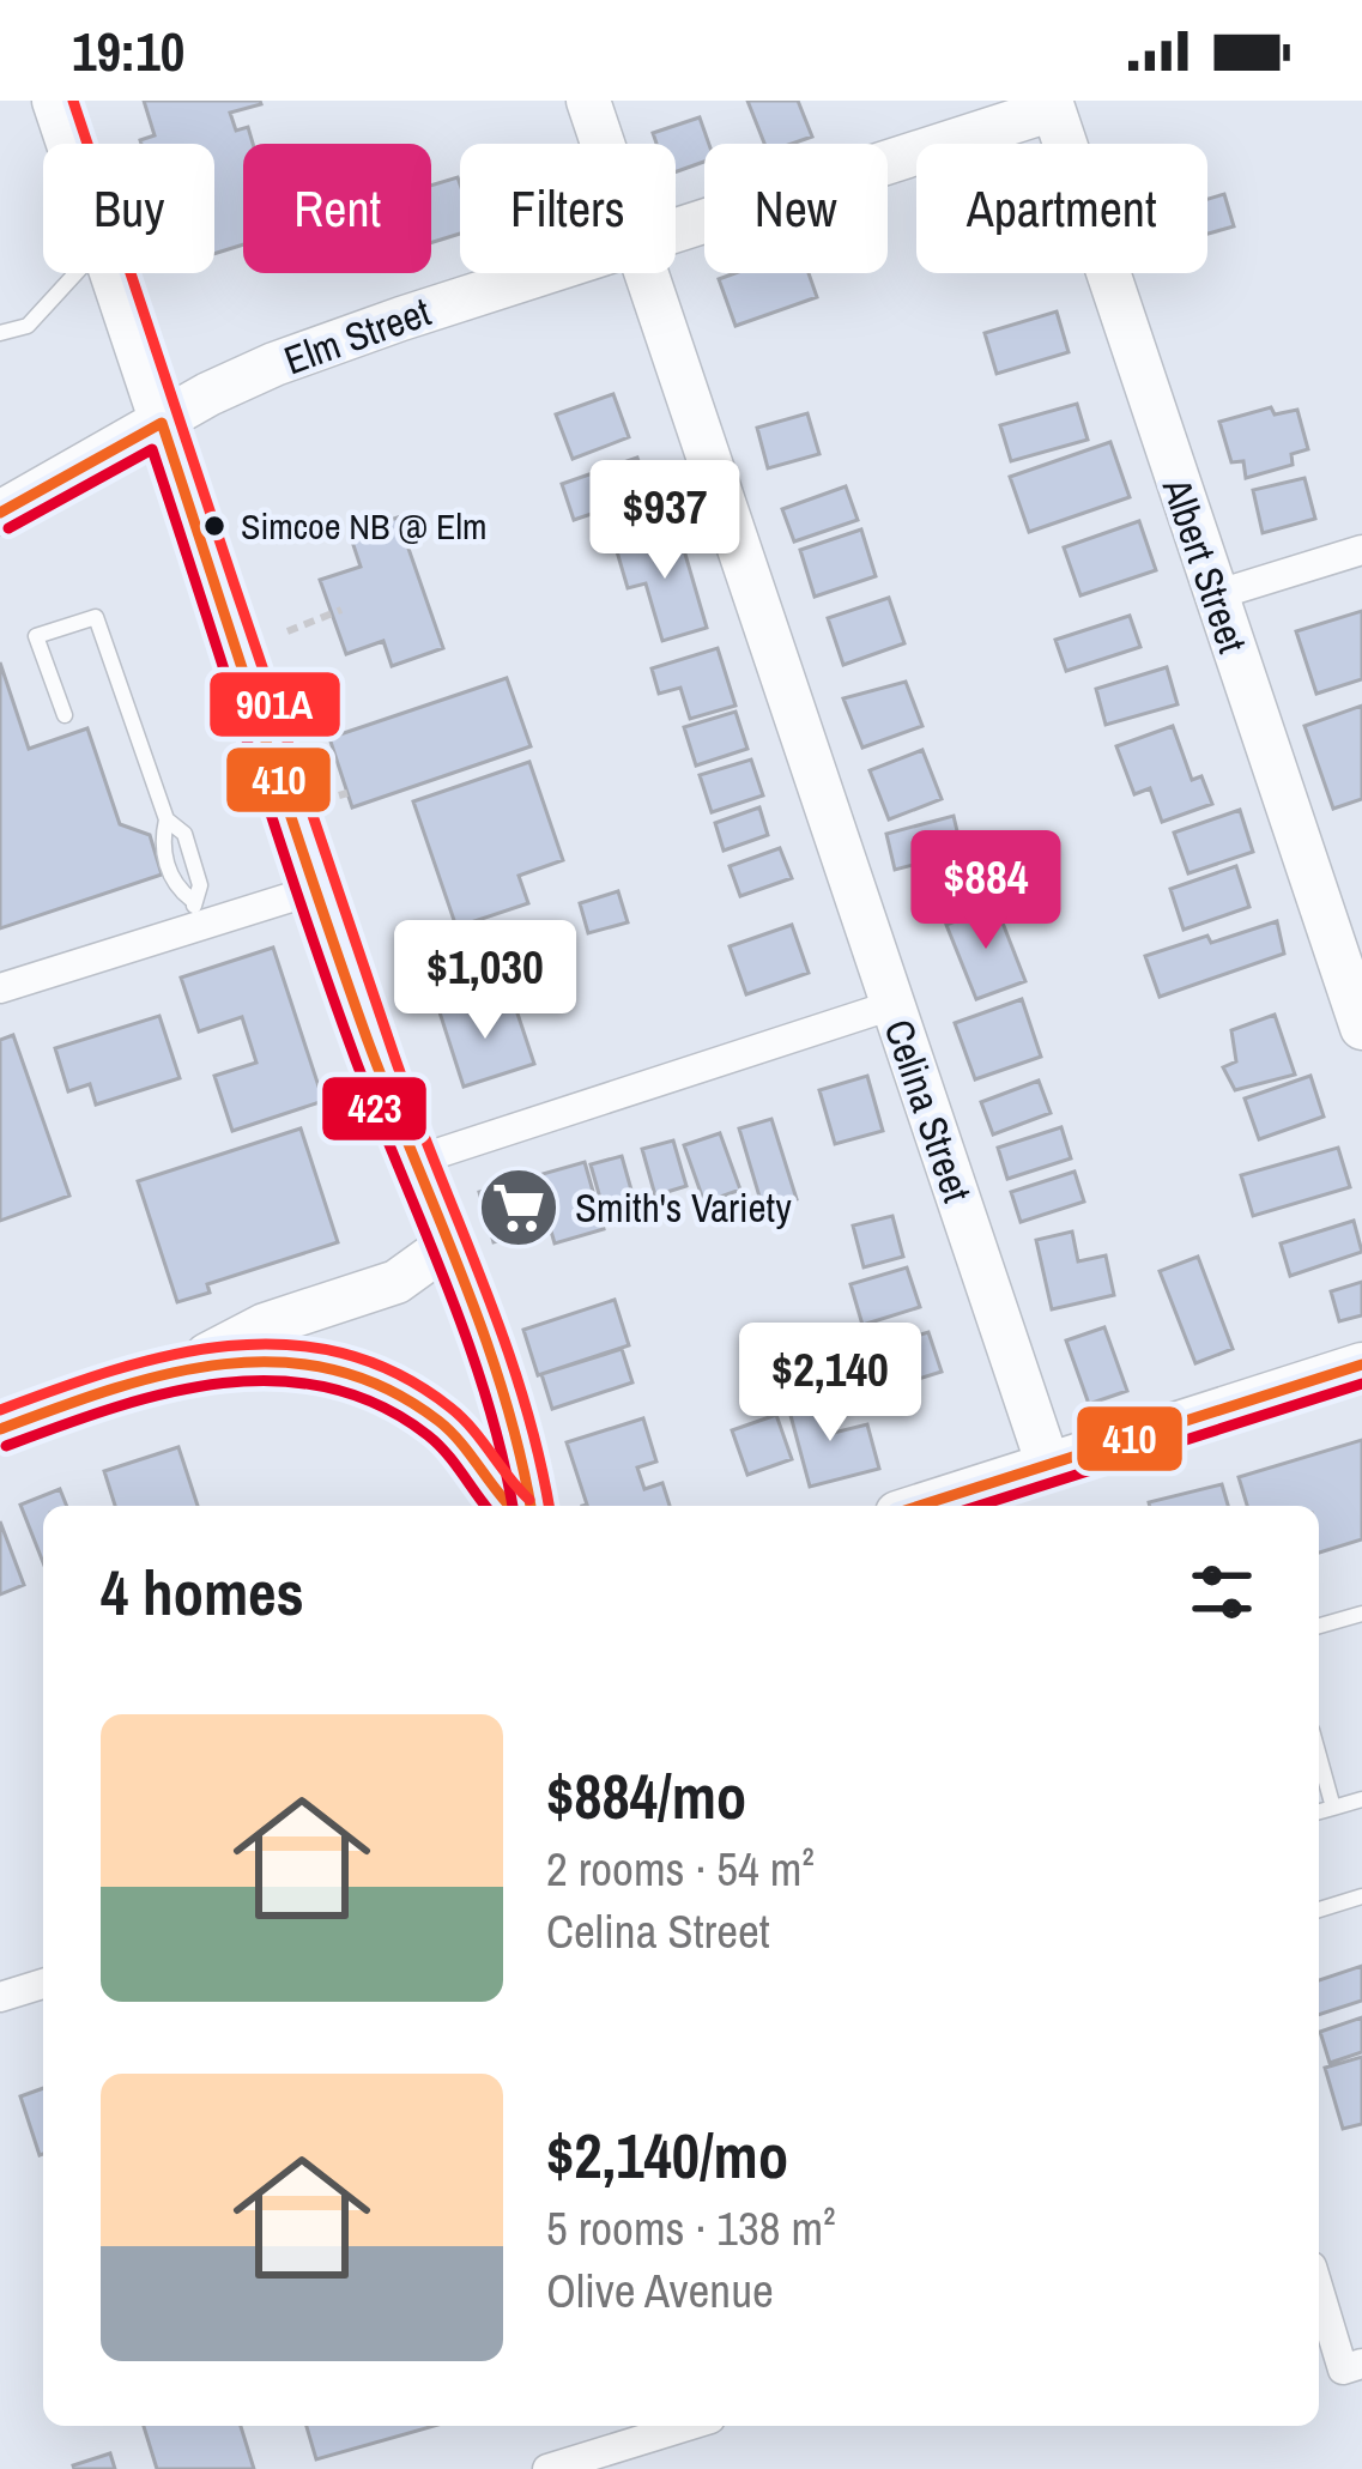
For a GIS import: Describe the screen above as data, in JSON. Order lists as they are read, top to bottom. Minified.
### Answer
{"streets":{"street":["Elm Street","Albert Street","Celina Street"]},"crossings":[["Elm Street","Albert Street"]],"places":{"other":["Simcoe NB @ Elm"],"supermarket":["Smith's Variety"]},"lines":["transit line 901A","transit line 410","transit line 423"],"page":{"status":"19:10","chip":["Buy","Rent","Filters","New","Apartment"],"price":["$937","$884","$1,030","$2,140"],"heading":"4 homes","list":[{"name":"$884/mo","note":"2 rooms · 54 m² · Celina Street"},{"name":"$2,140/mo","note":"5 rooms · 138 m² · Olive Avenue"}]}}
